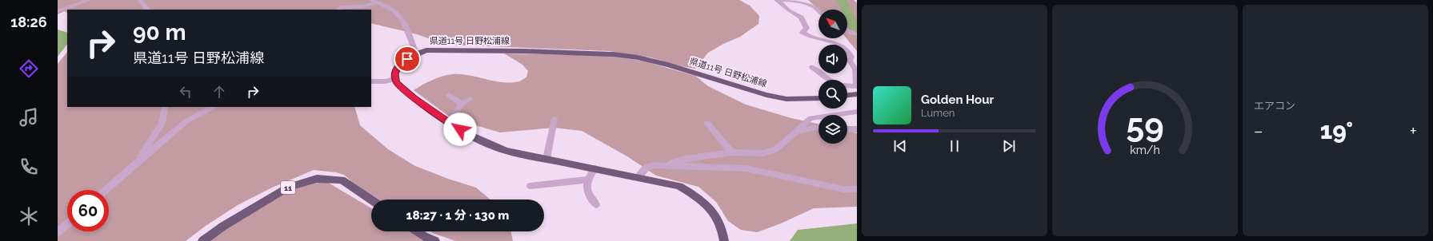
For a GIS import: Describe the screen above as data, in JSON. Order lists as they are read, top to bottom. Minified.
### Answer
{"streets":{"main road":["県道11号 日野松浦線","11"]},"north":"top left","page":{"tabs":"18:26","tile":"エアコン","turn":["90 m","県道11号 日野松浦線"],"song":["Golden Hour","Lumen"],"heat":["−","19°","+"],"limit":"60","trip":"18:27 · 1 分 · 130 m","gauge":["59","km/h"]}}
